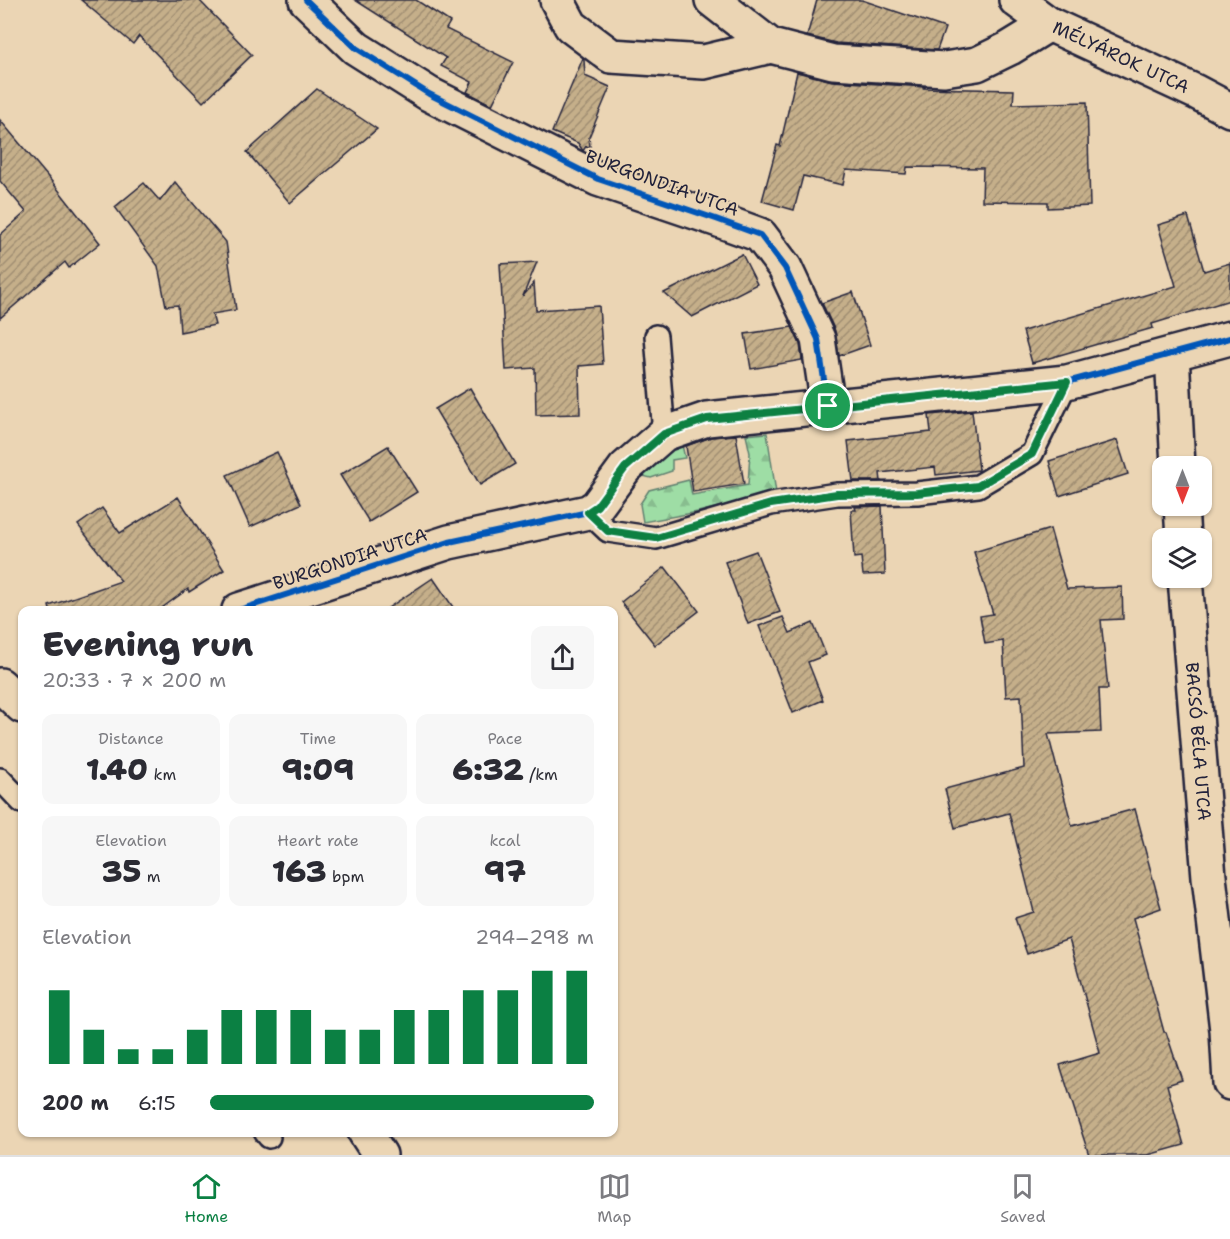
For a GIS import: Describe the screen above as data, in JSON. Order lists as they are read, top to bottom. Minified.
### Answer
{"streets":{"street":["MÉLYÁROK UTCA","BURGONDIA UTCA","BACSÓ BÉLA UTCA"]},"north":"bottom","page":{"heading":["Evening run","20:33 · 7 × 200 m"],"stats":[["Distance","1.40 km"],["Time","9:09"],["Pace","6:32 /km"],["Elevation","35 m"],["Heart rate","163 bpm"],["kcal","97"]],"chart":["Elevation","294–298 m"],"list":[{"name":"200 m","note":"6:15"}],"tabs":["Home","Map","Saved"]}}
